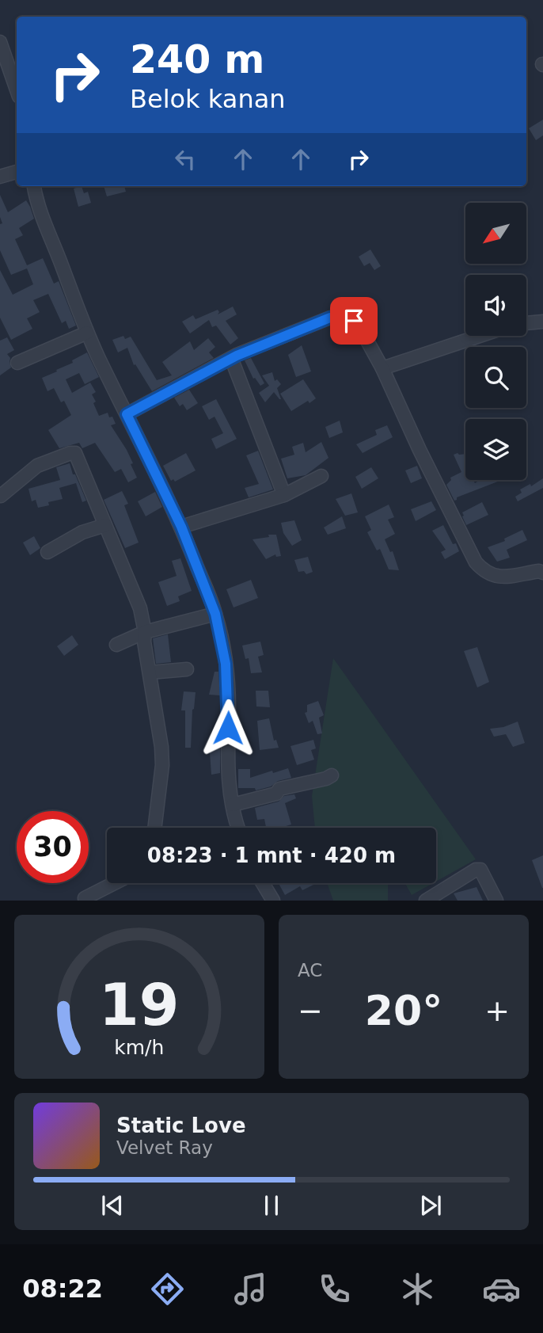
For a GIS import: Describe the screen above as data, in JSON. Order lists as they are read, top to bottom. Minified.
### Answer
{"north":"bottom left","page":{"turn":["240 m","Belok kanan"],"limit":"30","trip":"08:23 · 1 mnt · 420 m","tile":"AC","heat":["−","20°","+"],"song":["Static Love","Velvet Ray"],"tabs":"08:22","gauge":["19","km/h"]}}
